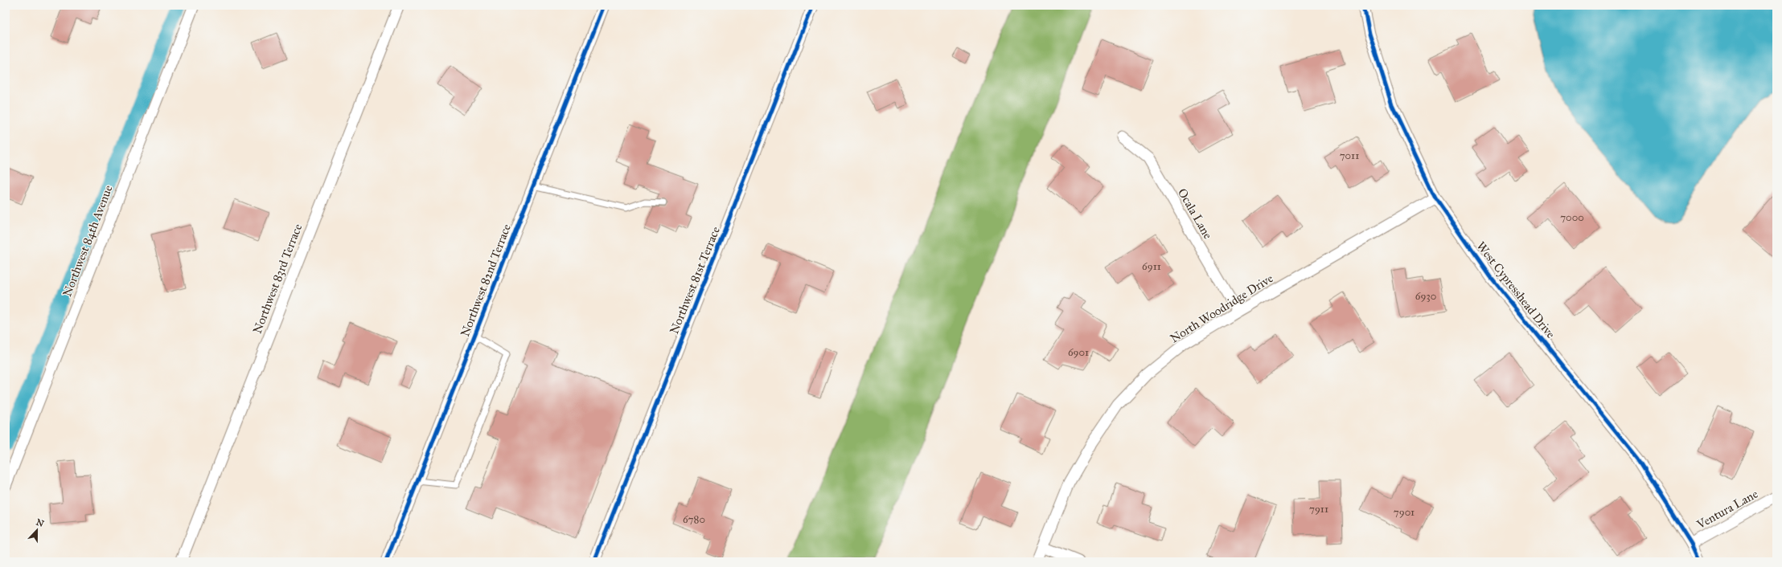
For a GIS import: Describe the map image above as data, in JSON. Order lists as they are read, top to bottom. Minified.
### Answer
{"streets":{"street":["Ocala Lane","Northwest 84th Avenue","Northwest 83rd Terrace","Northwest 82nd Terrace","Northwest 81st Terrace","West Cypresshead Drive","North Woodridge Drive","Ventura Lane"]},"crossings":[["Ocala Lane","North Woodridge Drive"],["West Cypresshead Drive","North Woodridge Drive"],["West Cypresshead Drive","Ventura Lane"]],"house_numbers":["7011","7000","6911","6930","6901","7911","7901","6780"],"north":"top"}
